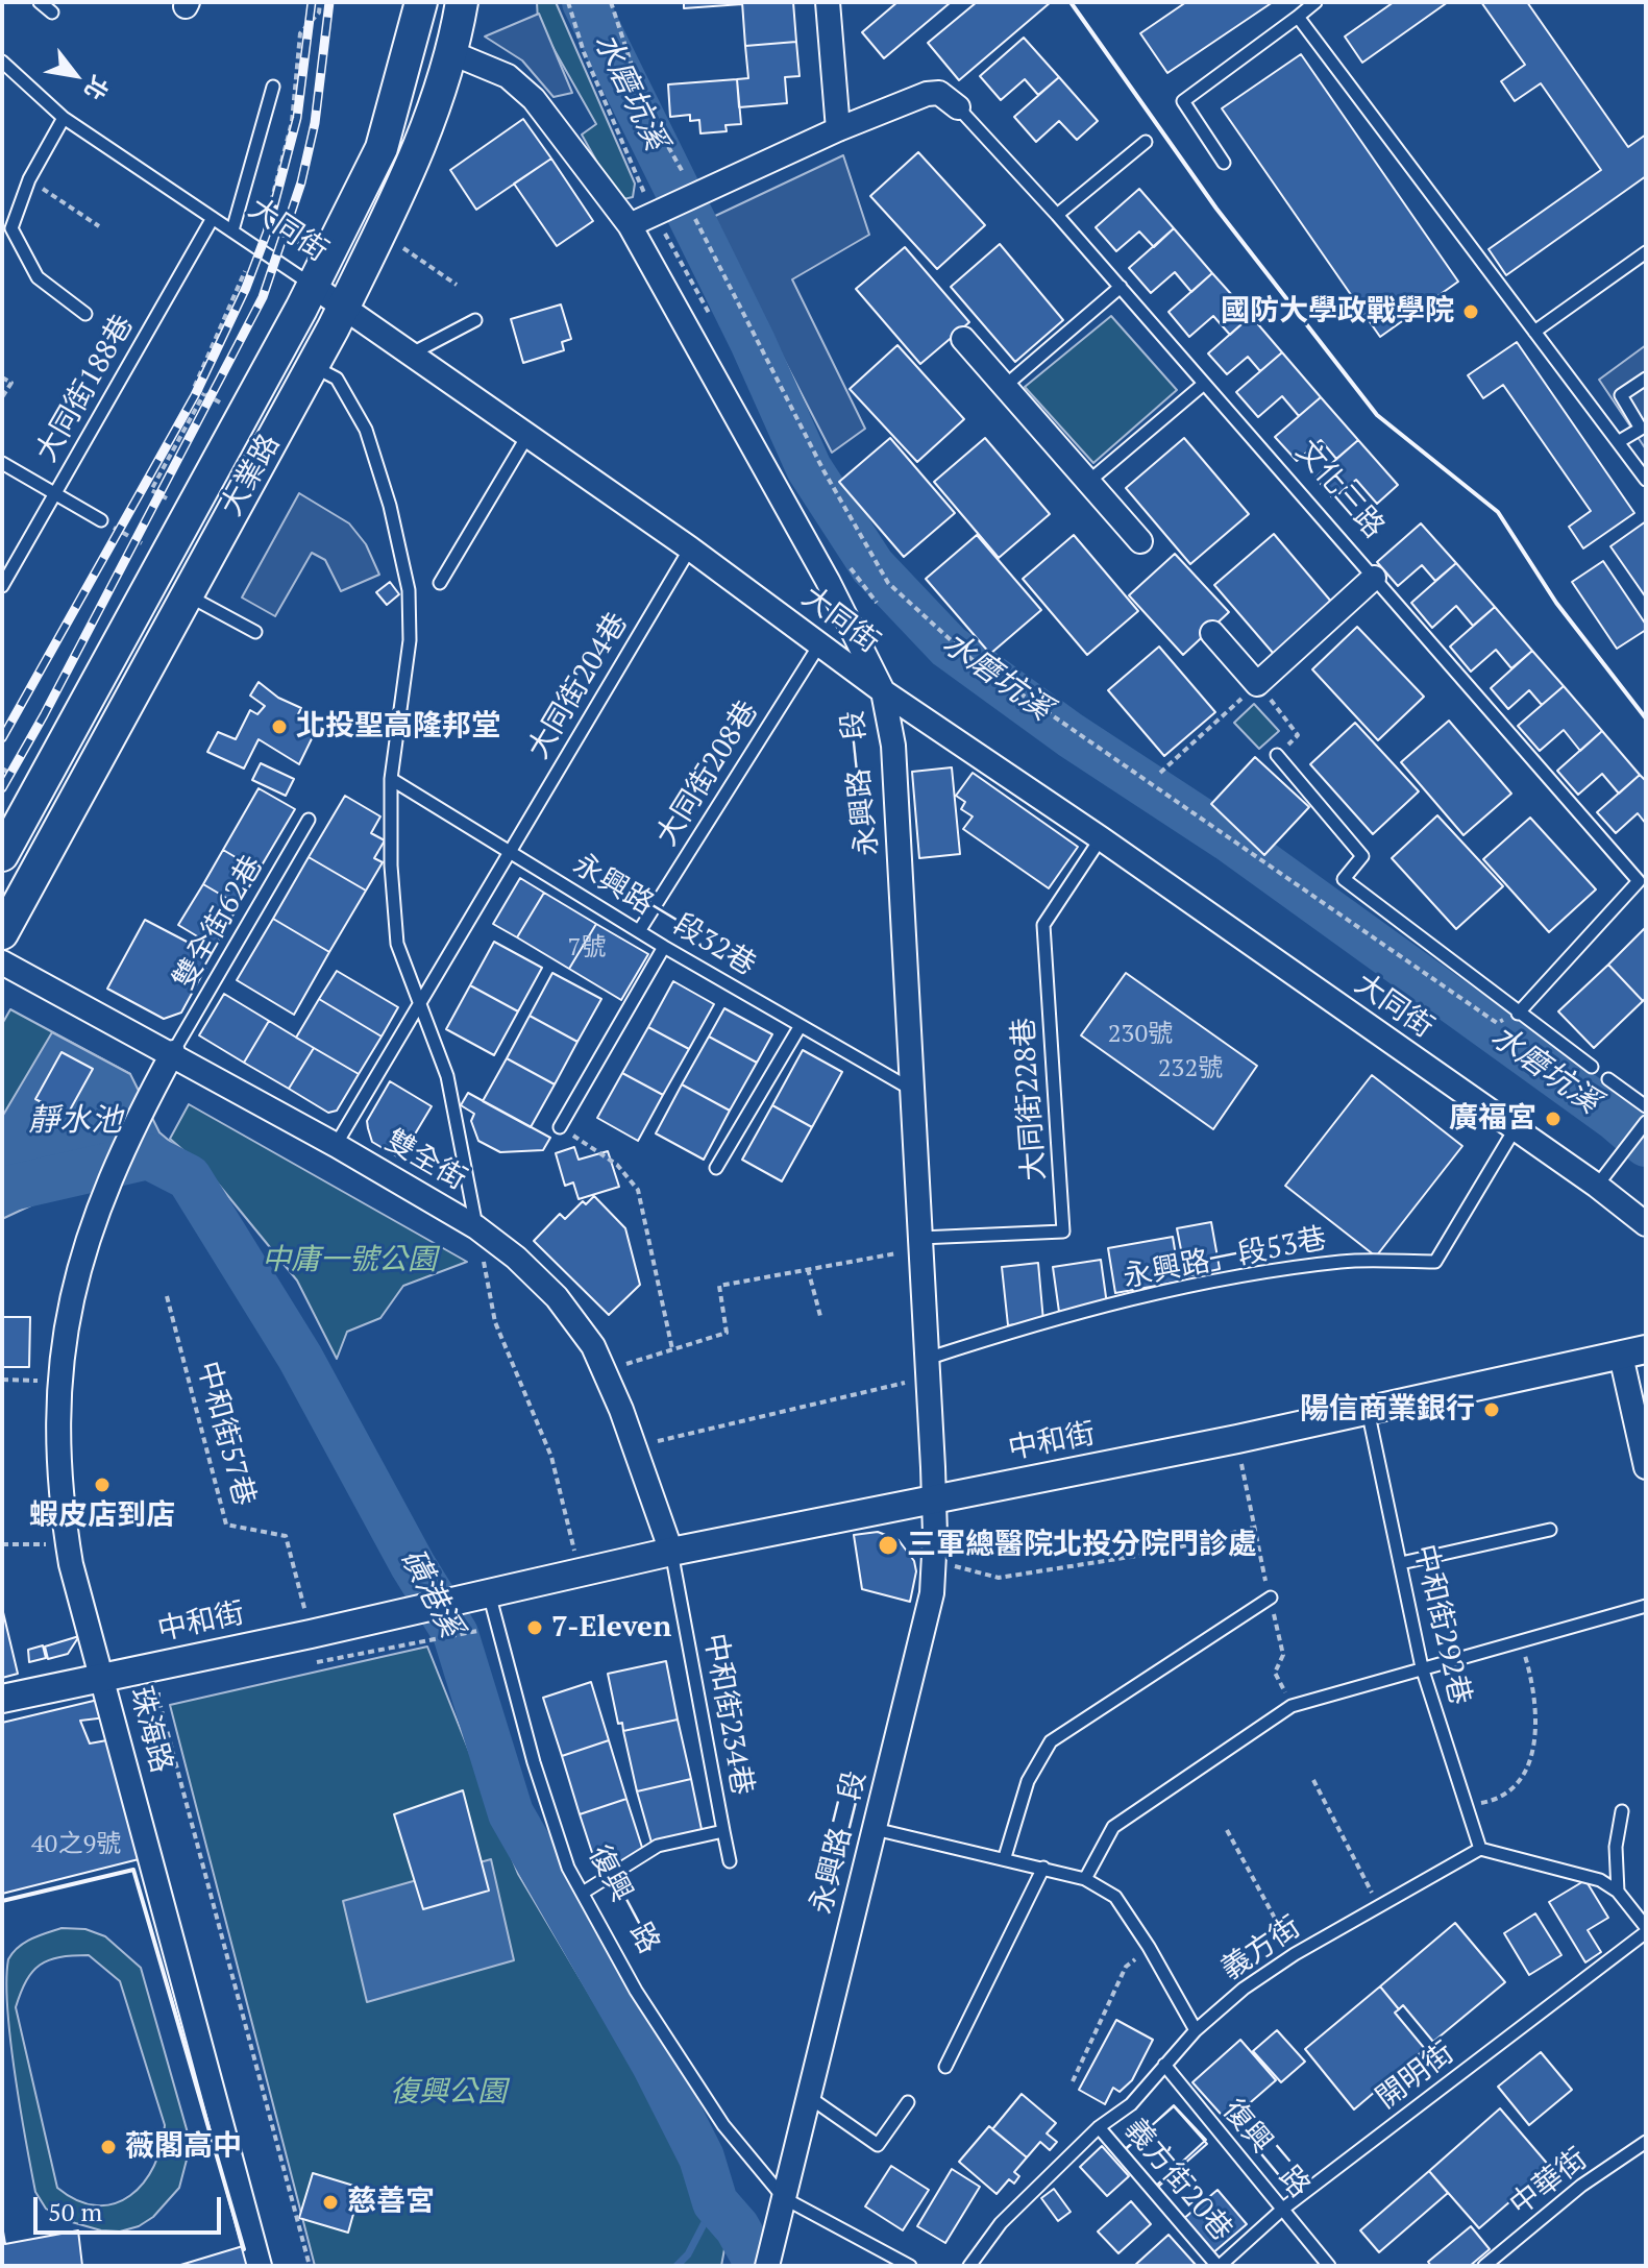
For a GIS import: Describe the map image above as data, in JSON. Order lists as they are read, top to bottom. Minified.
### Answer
{"streets":{"main road":["大業路"],"street":["大同街","文化三路","永興路一段","雙全街","中和街","珠海路","永興路二段"],"lane":["大同街188巷","大同街204巷","大同街208巷","永興路一段32巷","雙全街62巷","大同街228巷","永興路一段53巷","中和街292巷","中和街234巷","復興一路","義方街","開明街","復興二路","義方街20巷","中華街"],"path":["中和街57巷"]},"crossings":[["大同街","大同街188巷"],["大同街","大業路"],["大同街","大同街204巷"],["大同街","大同街208巷"],["大同街","永興路一段"],["大同街","大同街228巷"],["大同街","永興路一段53巷"],["大業路","永興路一段"],["文化三路","永興路一段"],["大同街204巷","永興路一段32巷"],["大同街204巷","雙全街"],["大同街208巷","永興路一段32巷"],["永興路一段","永興路一段32巷"],["永興路一段","大同街228巷"],["永興路一段","永興路一段53巷"],["永興路一段","中和街"],["永興路一段","永興路二段"],["雙全街62巷","雙全街"],["雙全街62巷","珠海路"],["雙全街","中和街"],["雙全街","中和街234巷"],["雙全街","珠海路"],["中和街57巷","中和街"],["中和街","中和街292巷"],["中和街","中和街234巷"],["中和街","珠海路"],["中和街","永興路二段"],["中和街","復興一路"],["中和街292巷","義方街"],["中和街234巷","復興一路"],["永興路二段","復興一路"],["義方街","復興二路"],["義方街","義方街20巷"],["開明街","復興二路"],["開明街","義方街20巷"]],"water":["水磨坑溪","靜水池","磺港溪"],"parks":["中庸一號公園","復興公園"],"places":["國防大學政戰學院","北投聖高隆邦堂","廣福宮","陽信商業銀行","蝦皮店到店","三軍總醫院北投分院門診處","7-Eleven","薇閣高中","慈善宮"],"house_numbers":["7號","230號","232號","40之9號"],"scale_bar":"50 m","north":"bottom right"}
